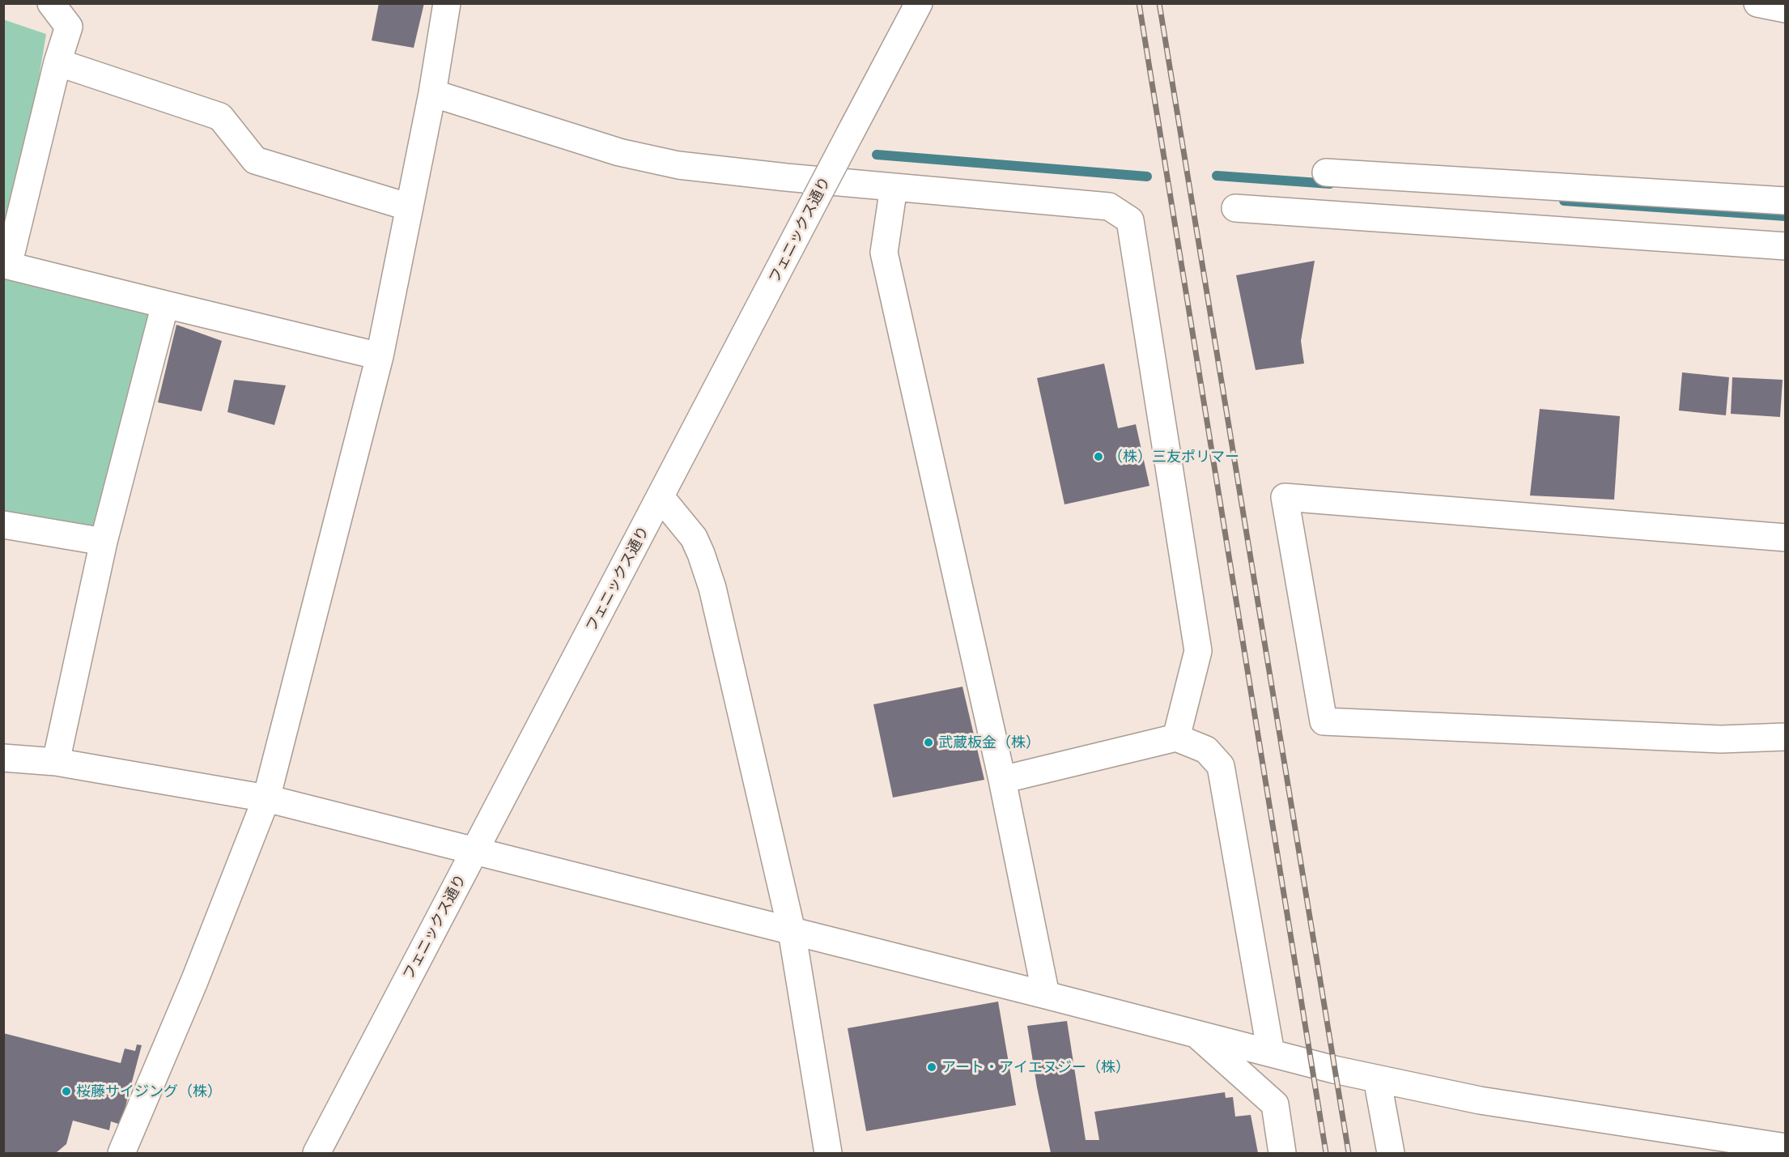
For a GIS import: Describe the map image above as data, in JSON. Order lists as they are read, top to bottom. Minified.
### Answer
{"streets":{"street":["フェニックス通り"]},"places":["（株）三友ポリマー","武蔵板金（株）","アート・アイエヌジー（株）","桜藤サイジング（株）"]}
